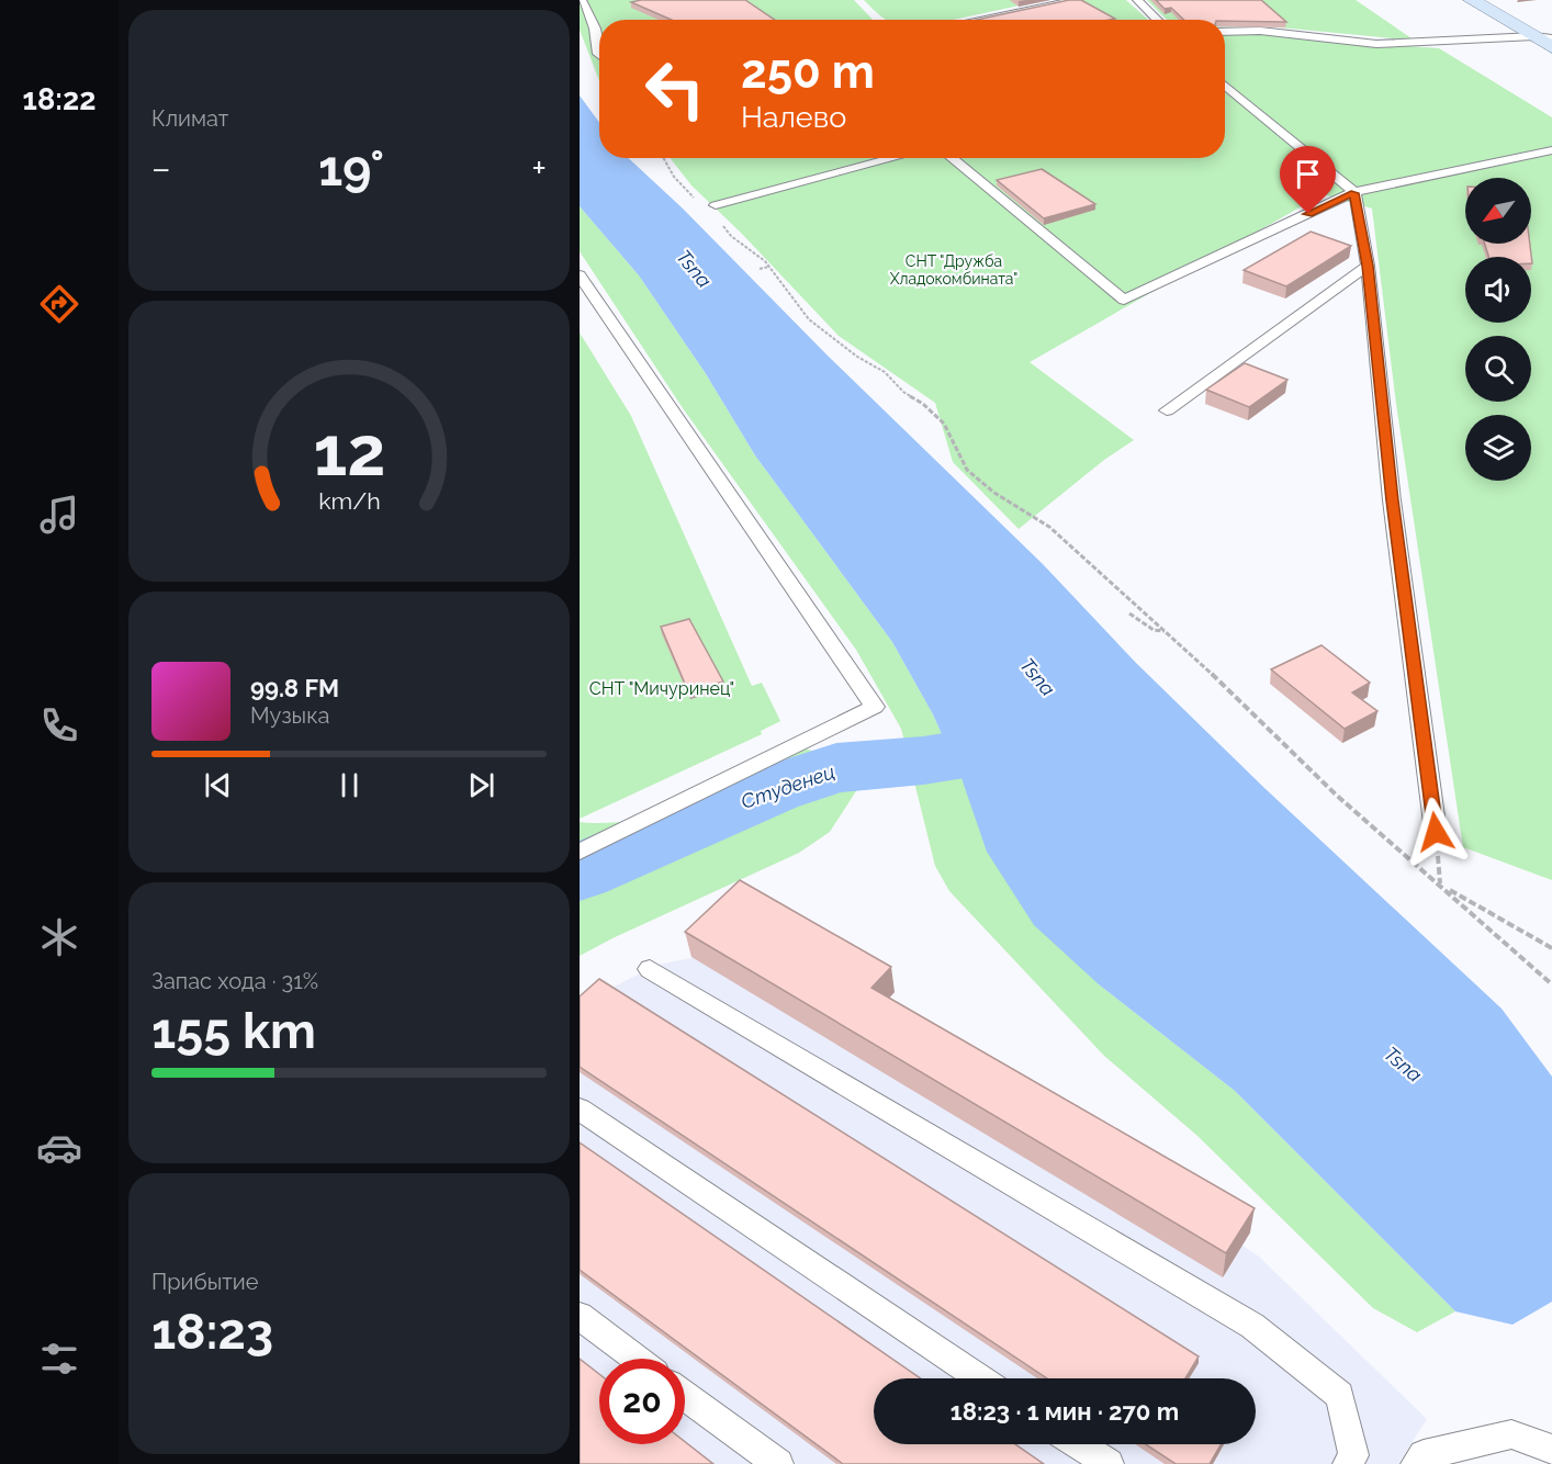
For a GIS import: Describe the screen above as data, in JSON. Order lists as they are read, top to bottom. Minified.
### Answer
{"water":["Tsna","Студенец"],"parks":["СНТ \"Дружба Хладокомбината\"","СНТ \"Мичуринец\""],"north":"bottom left","page":{"tabs":"18:22","tile":["Климат",["Запас хода · 31%","155 km"],["Прибытие","18:23"]],"turn":["250 m","Налево"],"heat":["−","19°","+"],"song":["99.8 FM","Музыка"],"limit":"20","trip":"18:23 · 1 мин · 270 m","gauge":["12","km/h"]}}
